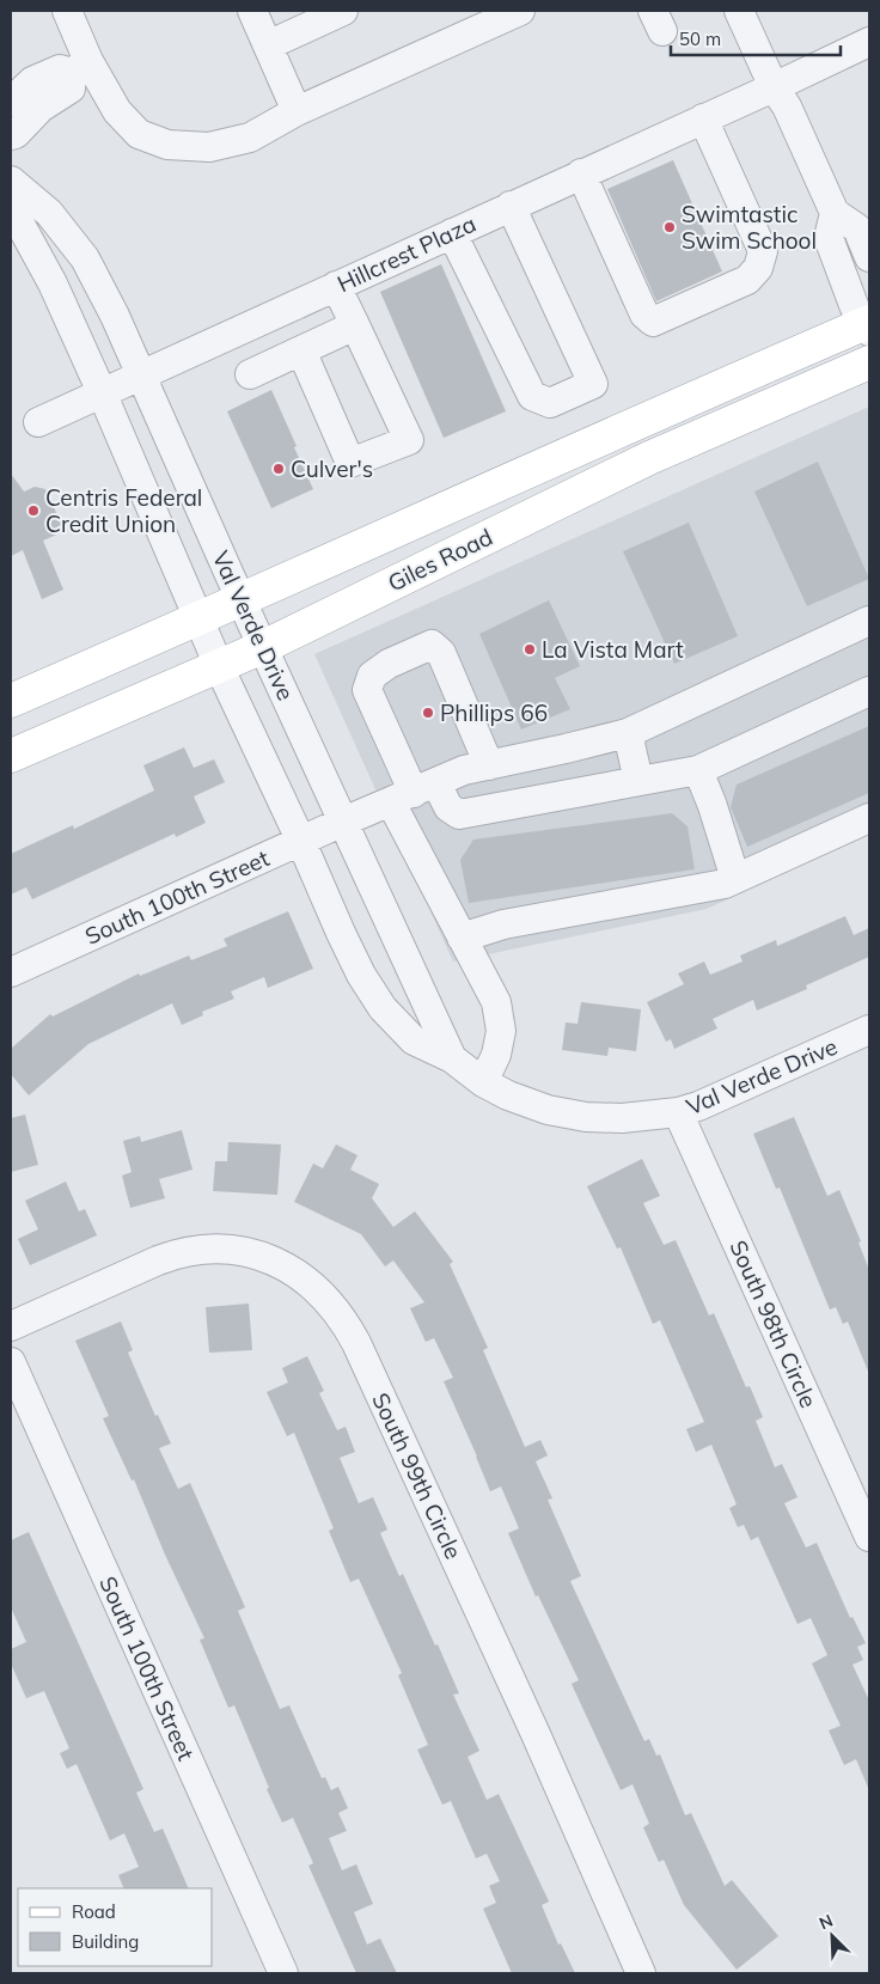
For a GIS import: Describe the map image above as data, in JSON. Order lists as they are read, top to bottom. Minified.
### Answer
{"streets":{"main road":["Giles Road"],"street":["Hillcrest Plaza","Val Verde Drive","South 100th Street","South 98th Circle","South 99th Circle"]},"crossings":[["Hillcrest Plaza","Val Verde Drive"],["Giles Road","Val Verde Drive"],["Val Verde Drive","South 100th Street"],["Val Verde Drive","South 98th Circle"]],"places":["Swimtastic Swim School","Culver's","Centris Federal Credit Union","La Vista Mart","Phillips 66"],"legend":["Road","Building"],"scale_bar":"50 m","north":"top left"}
